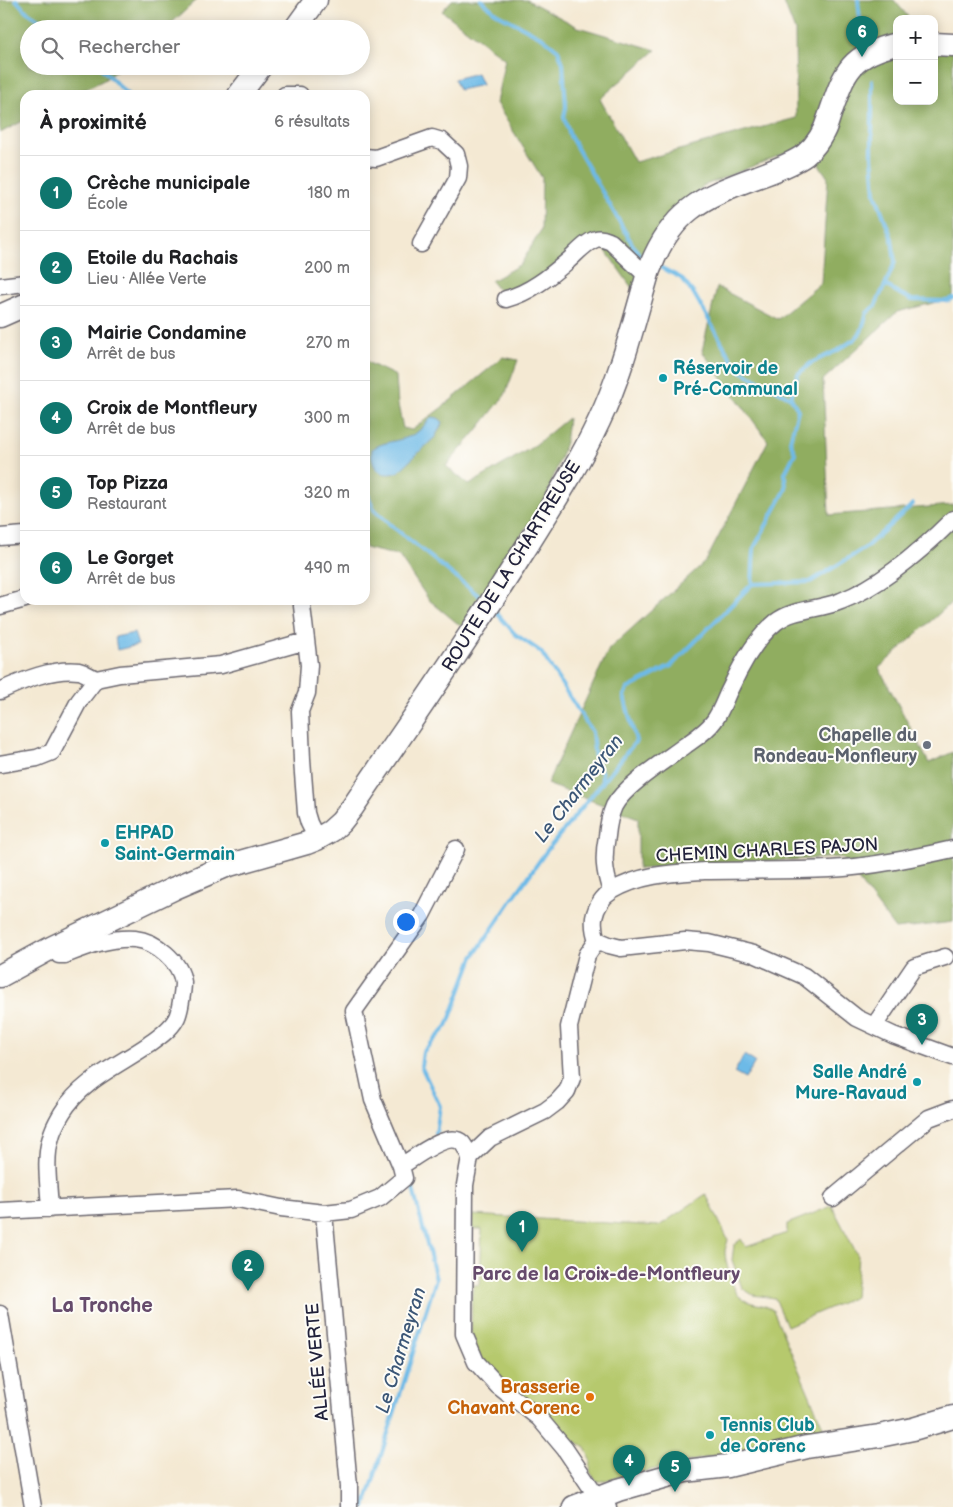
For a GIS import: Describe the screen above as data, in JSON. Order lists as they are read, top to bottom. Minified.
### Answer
{"streets":{"main road":["ROUTE DE LA CHARTREUSE"],"street":["CHEMIN CHARLES PAJON","ALLÉE VERTE"]},"districts":["Parc de la Croix-de-Montfleury","La Tronche"],"water":["Le Charmeyran"],"places":["Réservoir de Pré-Communal","Chapelle du Rondeau-Monfleury","EHPAD Saint-Germain","Salle André Mure-Ravaud","Brasserie Chavant Corenc","Tennis Club de Corenc"],"page":{"map_buttons":["+","−"],"pins":["6","3","1","2","4","5"],"search":"Rechercher","heading":["À proximité","6 résultats"],"list":[{"mark":"1","name":"Crèche municipale","note":"École","value":"180 m"},{"mark":"2","name":"Etoile du Rachais","note":"Lieu · Allée Verte","value":"200 m"},{"mark":"3","name":"Mairie Condamine","note":"Arrêt de bus","value":"270 m"},{"mark":"4","name":"Croix de Montfleury","note":"Arrêt de bus","value":"300 m"},{"mark":"5","name":"Top Pizza","note":"Restaurant","value":"320 m"},{"mark":"6","name":"Le Gorget","note":"Arrêt de bus","value":"490 m"}]}}
